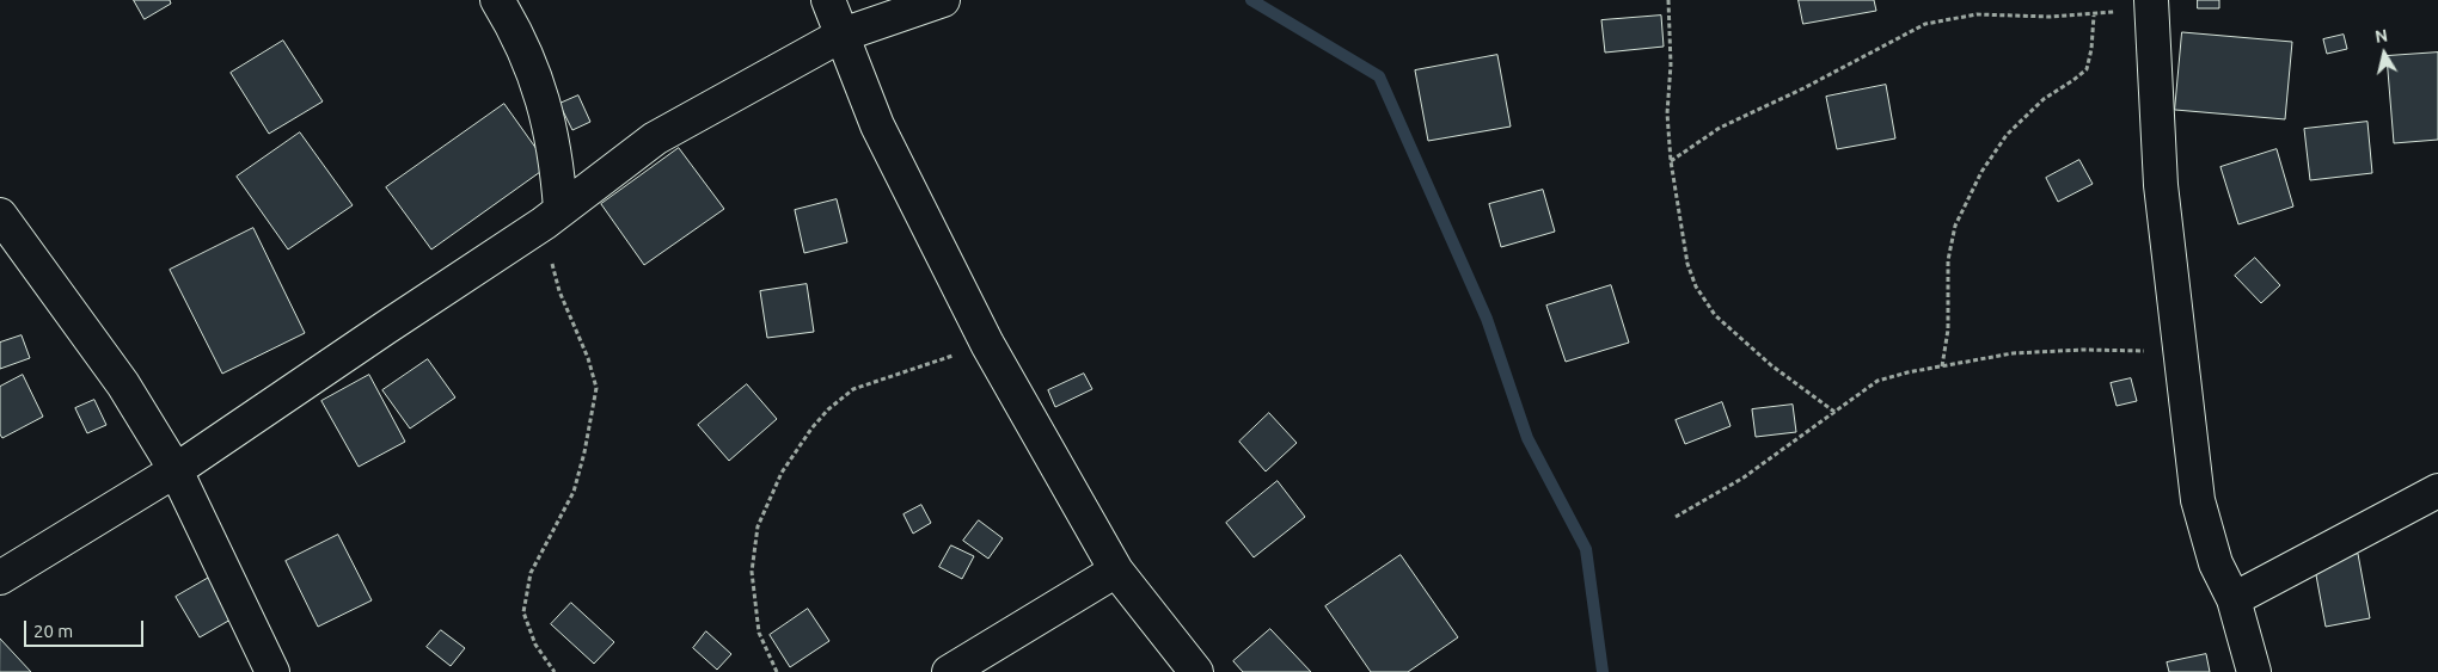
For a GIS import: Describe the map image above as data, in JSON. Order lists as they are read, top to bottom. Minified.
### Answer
{"scale_bar":"20 m","north":"top"}
